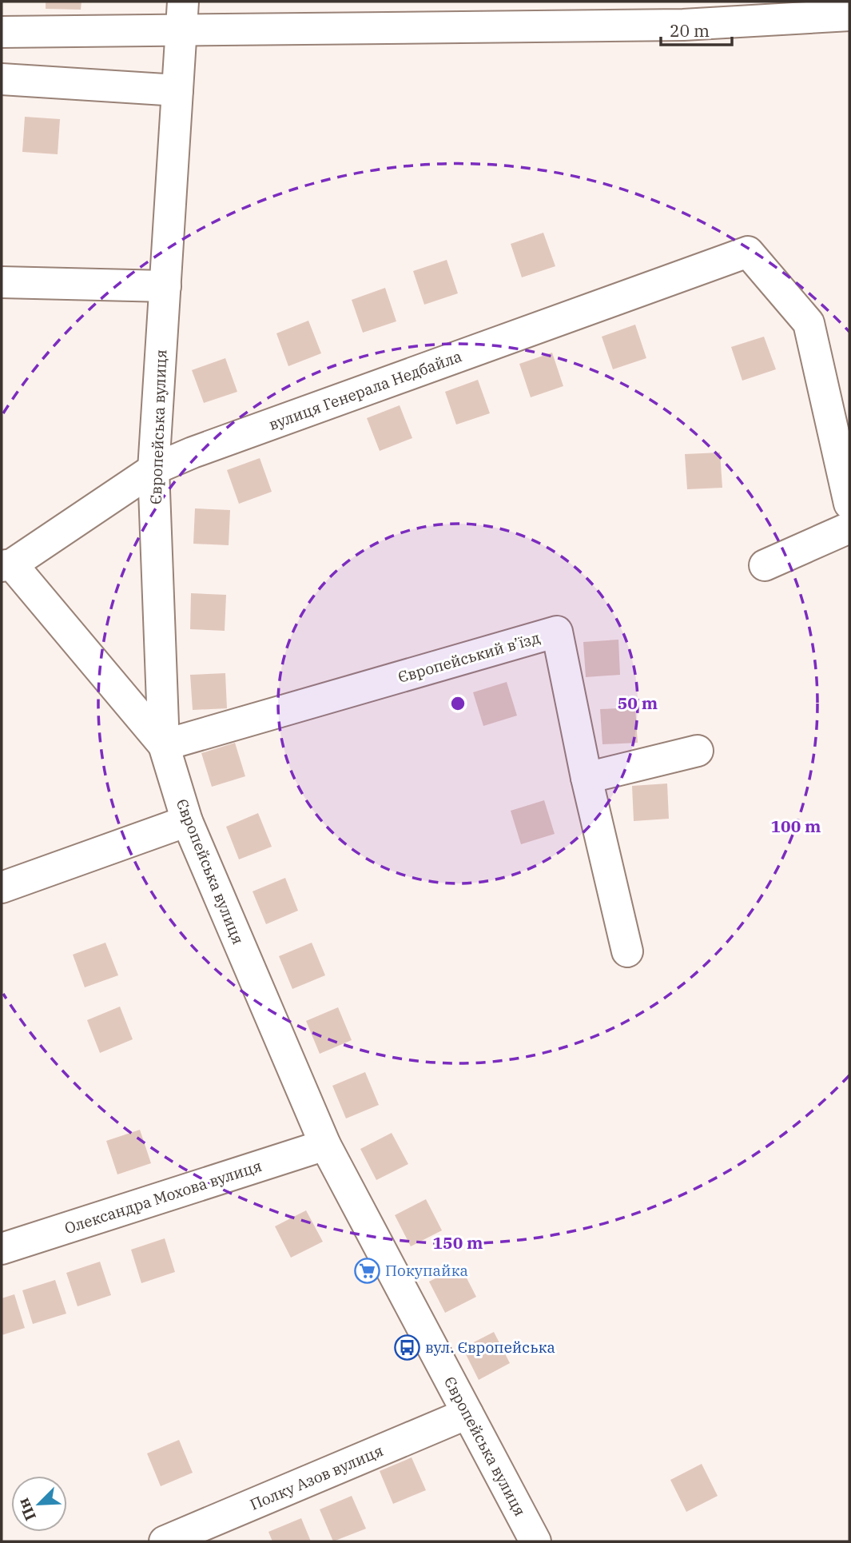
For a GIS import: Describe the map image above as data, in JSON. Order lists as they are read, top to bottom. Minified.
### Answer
{"streets":{"street":["вулиця Генерала Недбайла","Європейська вулиця","Європейський в’їзд","Олександра Мохова вулиця","Полку Азов вулиця"]},"crossings":[["вулиця Генерала Недбайла","Європейська вулиця"],["Європейська вулиця","Європейський в’їзд"],["Європейська вулиця","Олександра Мохова вулиця"],["Європейська вулиця","Полку Азов вулиця"]],"places":{"supermarket":["Покупайка"],"bus stop":["вул. Європейська"]},"scale_bar":"20 m","north":"bottom left","rings":["50 m","100 m","150 m"]}
